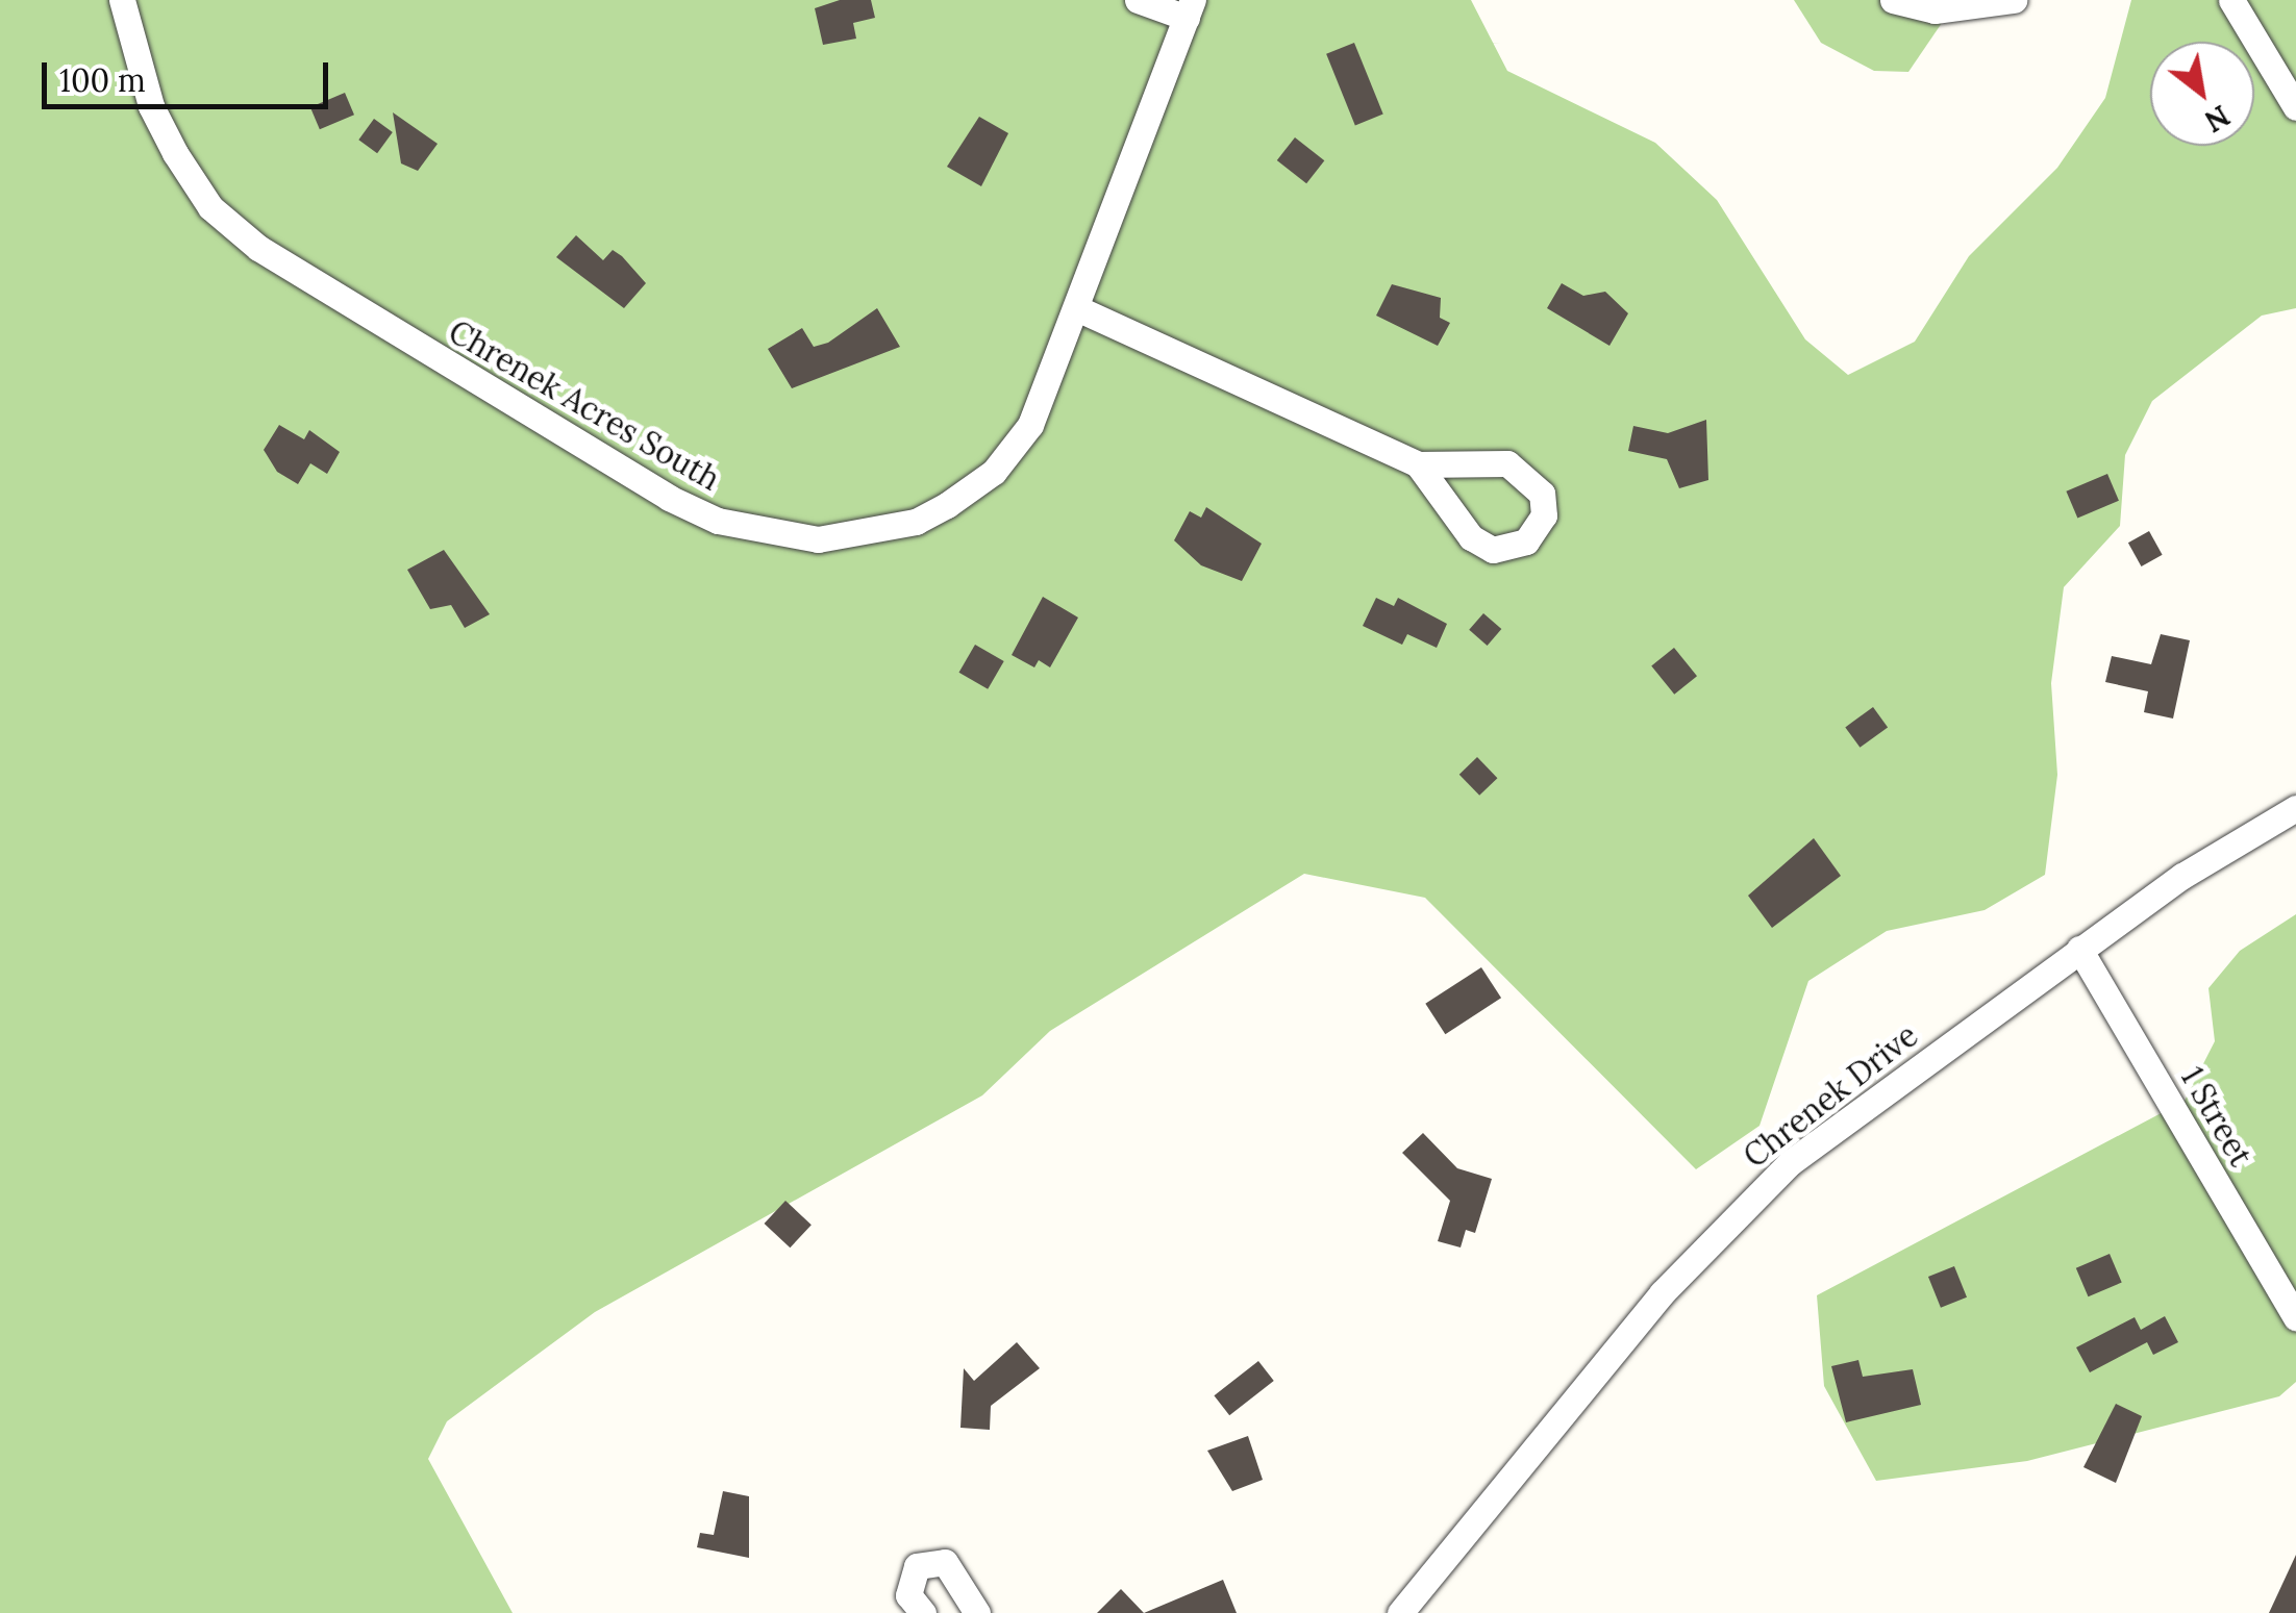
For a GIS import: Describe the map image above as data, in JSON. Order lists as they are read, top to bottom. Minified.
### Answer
{"streets":{"street":["Chrenek Acres South","Chrenek Drive","1 Street"]},"crossings":[["Chrenek Drive","1 Street"]],"scale_bar":"100 m","north":"bottom right"}
